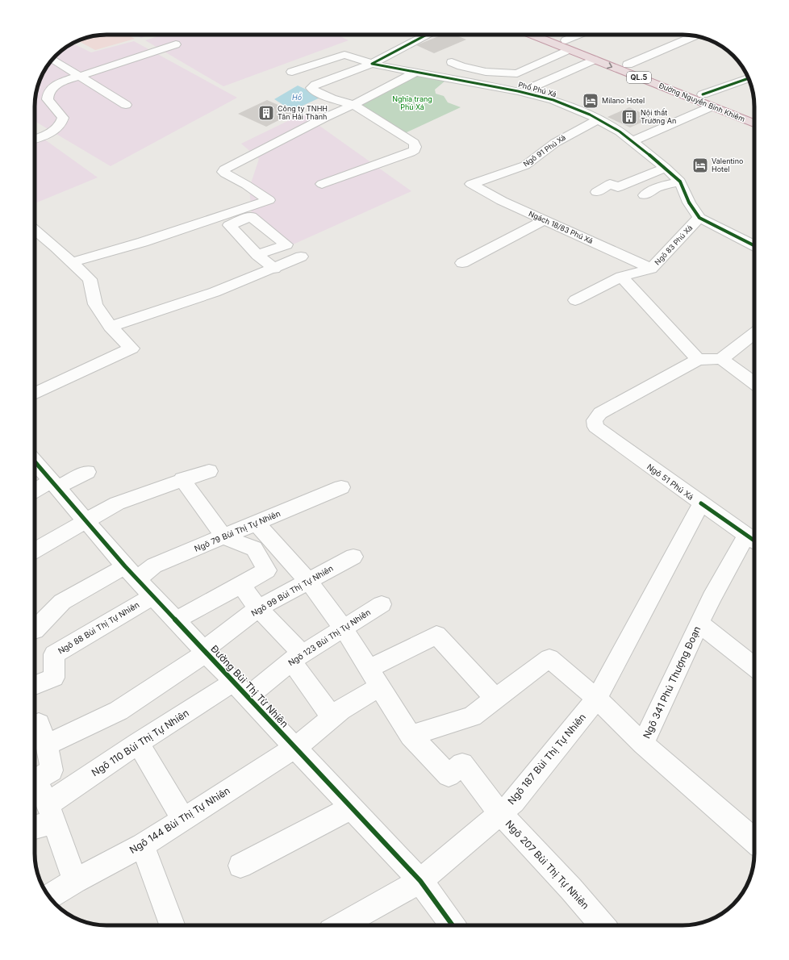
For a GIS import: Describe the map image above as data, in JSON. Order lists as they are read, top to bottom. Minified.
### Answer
{"streets":{"highway":["QL.5","Đường Nguyễn Bỉnh Khiêm"],"street":["Phố Phú Xá","Ngõ 91 Phú Xá","Ngách 18/83 Phú Xá","Ngõ 83 Phú Xá","Ngõ 51 Phú Xá","Ngõ 79 Bùi Thị Tự Nhiên","Ngõ 99 Bùi Thị Tự Nhiên","Ngõ 88 Bùi Thị Tự Nhiên","Ngõ 123 Bùi Thị Tự Nhiên","Ngõ 341 Phủ Thượng Đoạn","Đường Bùi Thị Từ Nhiên","Ngõ 110 Bùi Thị Tự Nhiên","Ngõ 187 Bùi Thị Tự Nhiên","Ngõ 144 Bùi Thị Tự Nhiên","Ngõ 207 Bùi Thị Tự Nhiên"]},"crossings":[["QL.5","Đường Nguyễn Bỉnh Khiêm"],["Phố Phú Xá","Ngõ 91 Phú Xá"],["Phố Phú Xá","Ngõ 83 Phú Xá"],["Ngõ 91 Phú Xá","Ngách 18/83 Phú Xá"],["Ngách 18/83 Phú Xá","Ngõ 83 Phú Xá"],["Ngõ 51 Phú Xá","Ngõ 187 Bùi Thị Tự Nhiên"],["Ngõ 79 Bùi Thị Tự Nhiên","Đường Bùi Thị Từ Nhiên"],["Ngõ 99 Bùi Thị Tự Nhiên","Đường Bùi Thị Từ Nhiên"],["Ngõ 88 Bùi Thị Tự Nhiên","Đường Bùi Thị Từ Nhiên"],["Ngõ 123 Bùi Thị Tự Nhiên","Đường Bùi Thị Từ Nhiên"],["Ngõ 123 Bùi Thị Tự Nhiên","Ngõ 110 Bùi Thị Tự Nhiên"],["Đường Bùi Thị Từ Nhiên","Ngõ 110 Bùi Thị Tự Nhiên"],["Đường Bùi Thị Từ Nhiên","Ngõ 187 Bùi Thị Tự Nhiên"],["Đường Bùi Thị Từ Nhiên","Ngõ 144 Bùi Thị Tự Nhiên"],["Ngõ 187 Bùi Thị Tự Nhiên","Ngõ 207 Bùi Thị Tự Nhiên"]],"water":["Hồ"],"parks":["Nghĩa trang Phú Xá"],"places":{"hotel":["Milano Hotel","Valentino Hotel"],"building":["Công ty TNHH Tân Hải Thành","Nội thất Trường An"]}}
